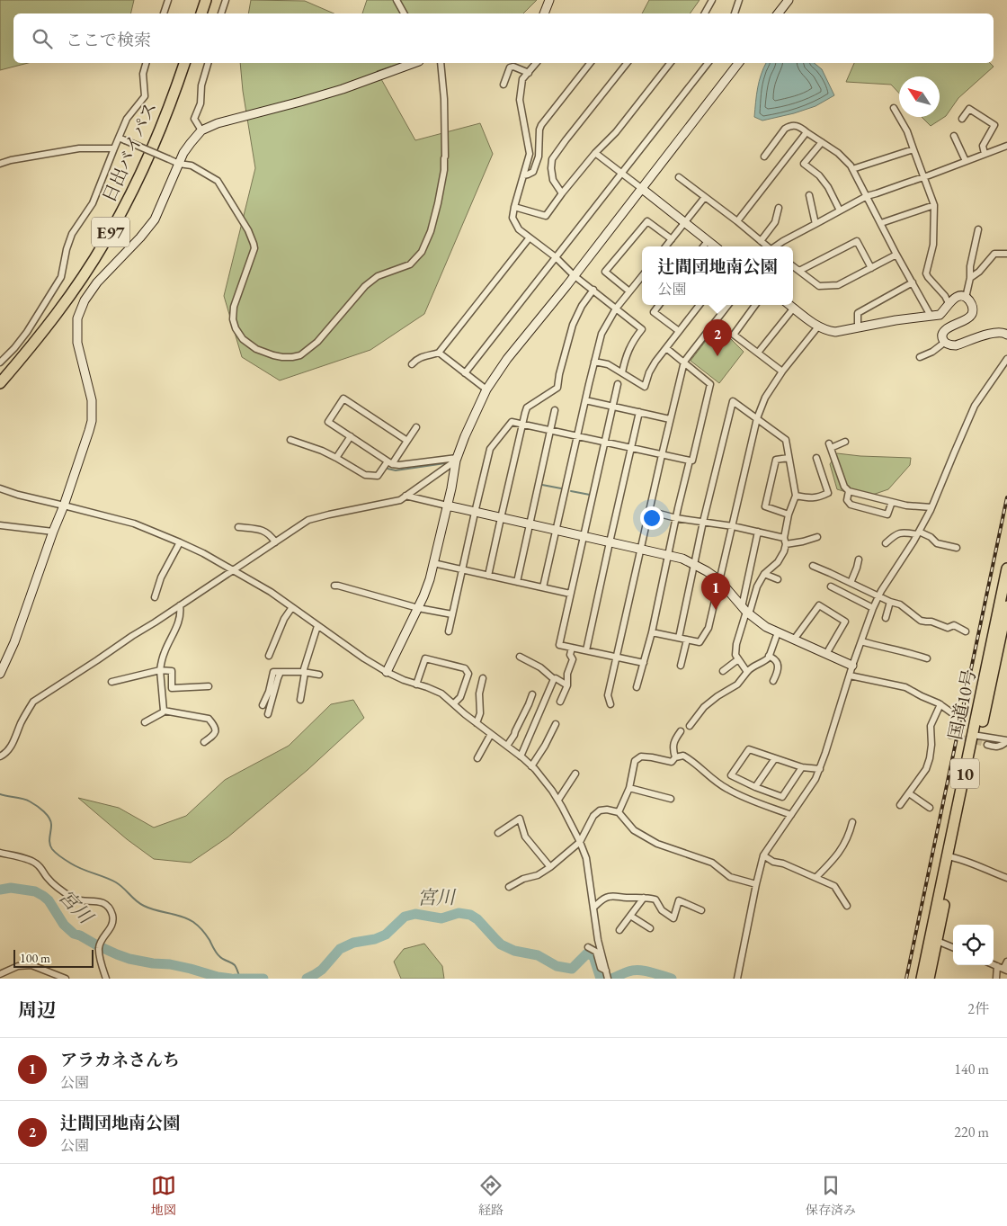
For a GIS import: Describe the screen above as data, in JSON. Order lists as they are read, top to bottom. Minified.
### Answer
{"streets":{"highway":["日出バイパス","E97","国道10号","10"]},"water":["宮川"],"scale_bar":"100 m","north":"top left","page":{"search":"ここで検索","popup":["辻間団地南公園","公園"],"pins":["2","1"],"scale":"100 m","heading":["周辺","2件"],"list":[{"mark":"1","name":"アラカネさんち","note":"公園","value":"140 m"},{"mark":"2","name":"辻間団地南公園","note":"公園","value":"220 m"}],"nav":["地図","経路","保存済み"]}}
